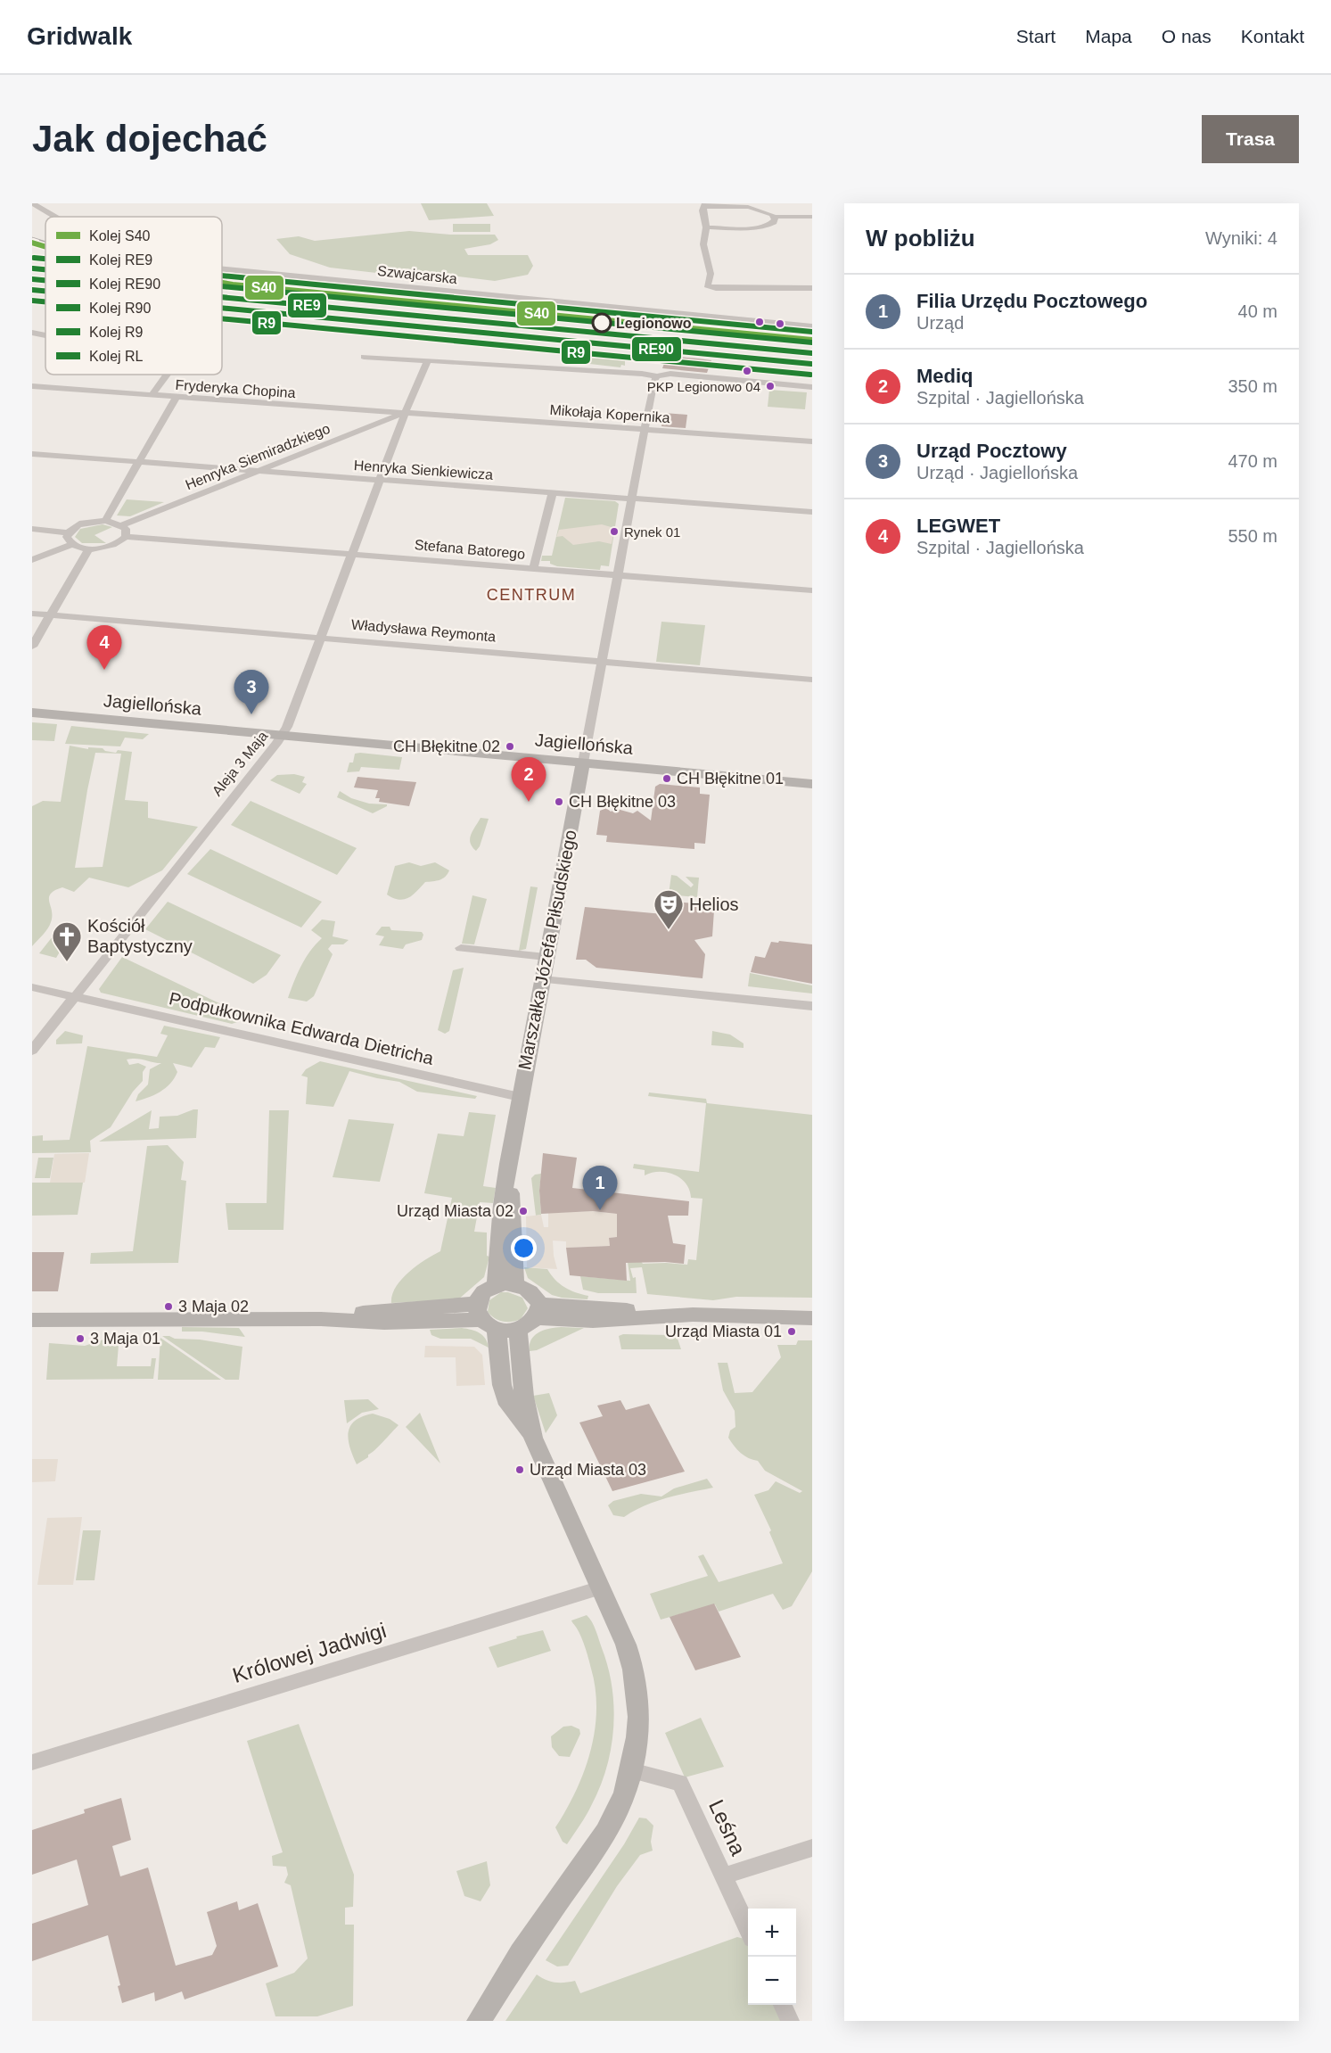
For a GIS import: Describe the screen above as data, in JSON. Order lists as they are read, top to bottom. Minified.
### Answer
{"streets":{"street":["Szwajcarska","Fryderyka Chopina","Mikołaja Kopernika","Henryka Siemiradzkiego","Henryka Sienkiewicza","Stefana Batorego","Władysława Reymonta","Jagiellońska","Aleja 3 Maja","Marszałka Józefa Piłsudskiego","Podpułkownika Edwarda Dietricha","Królowej Jadwigi","Leśna"]},"crossings":[["Fryderyka Chopina","Mikołaja Kopernika"],["Fryderyka Chopina","Henryka Siemiradzkiego"],["Fryderyka Chopina","Aleja 3 Maja"],["Mikołaja Kopernika","Henryka Siemiradzkiego"],["Mikołaja Kopernika","Aleja 3 Maja"],["Mikołaja Kopernika","Marszałka Józefa Piłsudskiego"],["Henryka Siemiradzkiego","Henryka Sienkiewicza"],["Henryka Siemiradzkiego","Aleja 3 Maja"],["Henryka Sienkiewicza","Aleja 3 Maja"],["Henryka Sienkiewicza","Marszałka Józefa Piłsudskiego"],["Stefana Batorego","Aleja 3 Maja"],["Stefana Batorego","Marszałka Józefa Piłsudskiego"],["Władysława Reymonta","Aleja 3 Maja"],["Władysława Reymonta","Marszałka Józefa Piłsudskiego"],["Jagiellońska","Aleja 3 Maja"],["Jagiellońska","Marszałka Józefa Piłsudskiego"],["Aleja 3 Maja","Podpułkownika Edwarda Dietricha"],["Marszałka Józefa Piłsudskiego","Podpułkownika Edwarda Dietricha"]],"districts":["CENTRUM"],"places":{"other":["Legionowo","PKP Legionowo 04","Rynek 01","CH Błękitne 02","CH Błękitne 01","CH Błękitne 03","Urząd Miasta 02","3 Maja 02","Urząd Miasta 01","3 Maja 01","Urząd Miasta 03"],"theatre":["Helios"],"church":["Kościół Baptystyczny"]},"lines":["rail line S40","rail line RL","rail line R90","rail line RE9","rail line RE90","rail line R9"],"legend":["Kolej S40","Kolej RE9","Kolej RE90","Kolej R90","Kolej R9","Kolej RL"],"page":{"header":"Gridwalk","nav":["Start","Mapa","O nas","Kontakt"],"buttons":"Trasa","title":"Jak dojechać","heading":["W pobliżu","Wyniki: 4"],"list":[{"mark":"1","name":"Filia Urzędu Pocztowego","note":"Urząd","value":"40 m"},{"mark":"2","name":"Mediq","note":"Szpital · Jagiellońska","value":"350 m"},{"mark":"3","name":"Urząd Pocztowy","note":"Urząd · Jagiellońska","value":"470 m"},{"mark":"4","name":"LEGWET","note":"Szpital · Jagiellońska","value":"550 m"}],"pins":["4","3","2","1"],"map_buttons":["+","−"]}}
